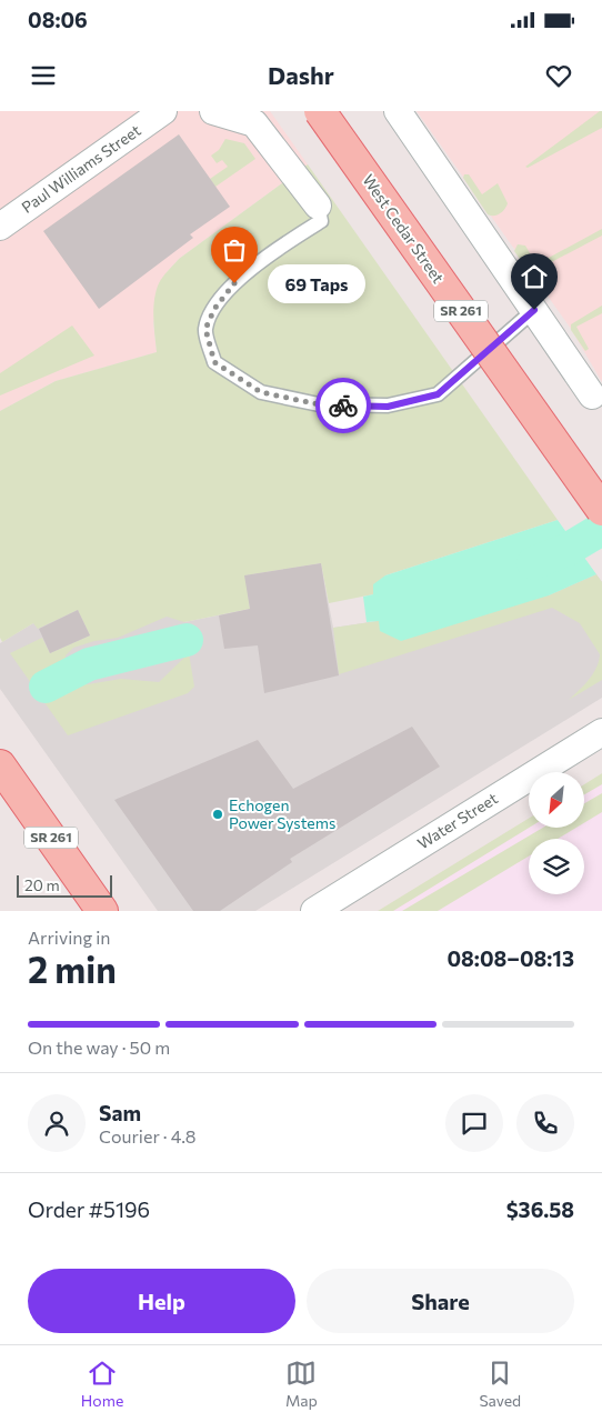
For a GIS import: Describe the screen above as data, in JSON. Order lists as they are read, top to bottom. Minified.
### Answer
{"streets":{"main road":["West Cedar Street","SR 261"],"street":["Paul Williams Street","Water Street"]},"places":["69 Taps","Echogen Power Systems"],"scale_bar":"20 m","north":"bottom left","page":{"status":"08:06","header":"Dashr","bubble":"69 Taps","scale":"20 m","heading":["2 min","Arriving in","08:08–08:13"],"panel":["Sam","Courier · 4.8","Order #5196","$36.58"],"bar":"On the way · 50 m","buttons":["Help","Share"],"tabs":["Home","Map","Saved"]}}
